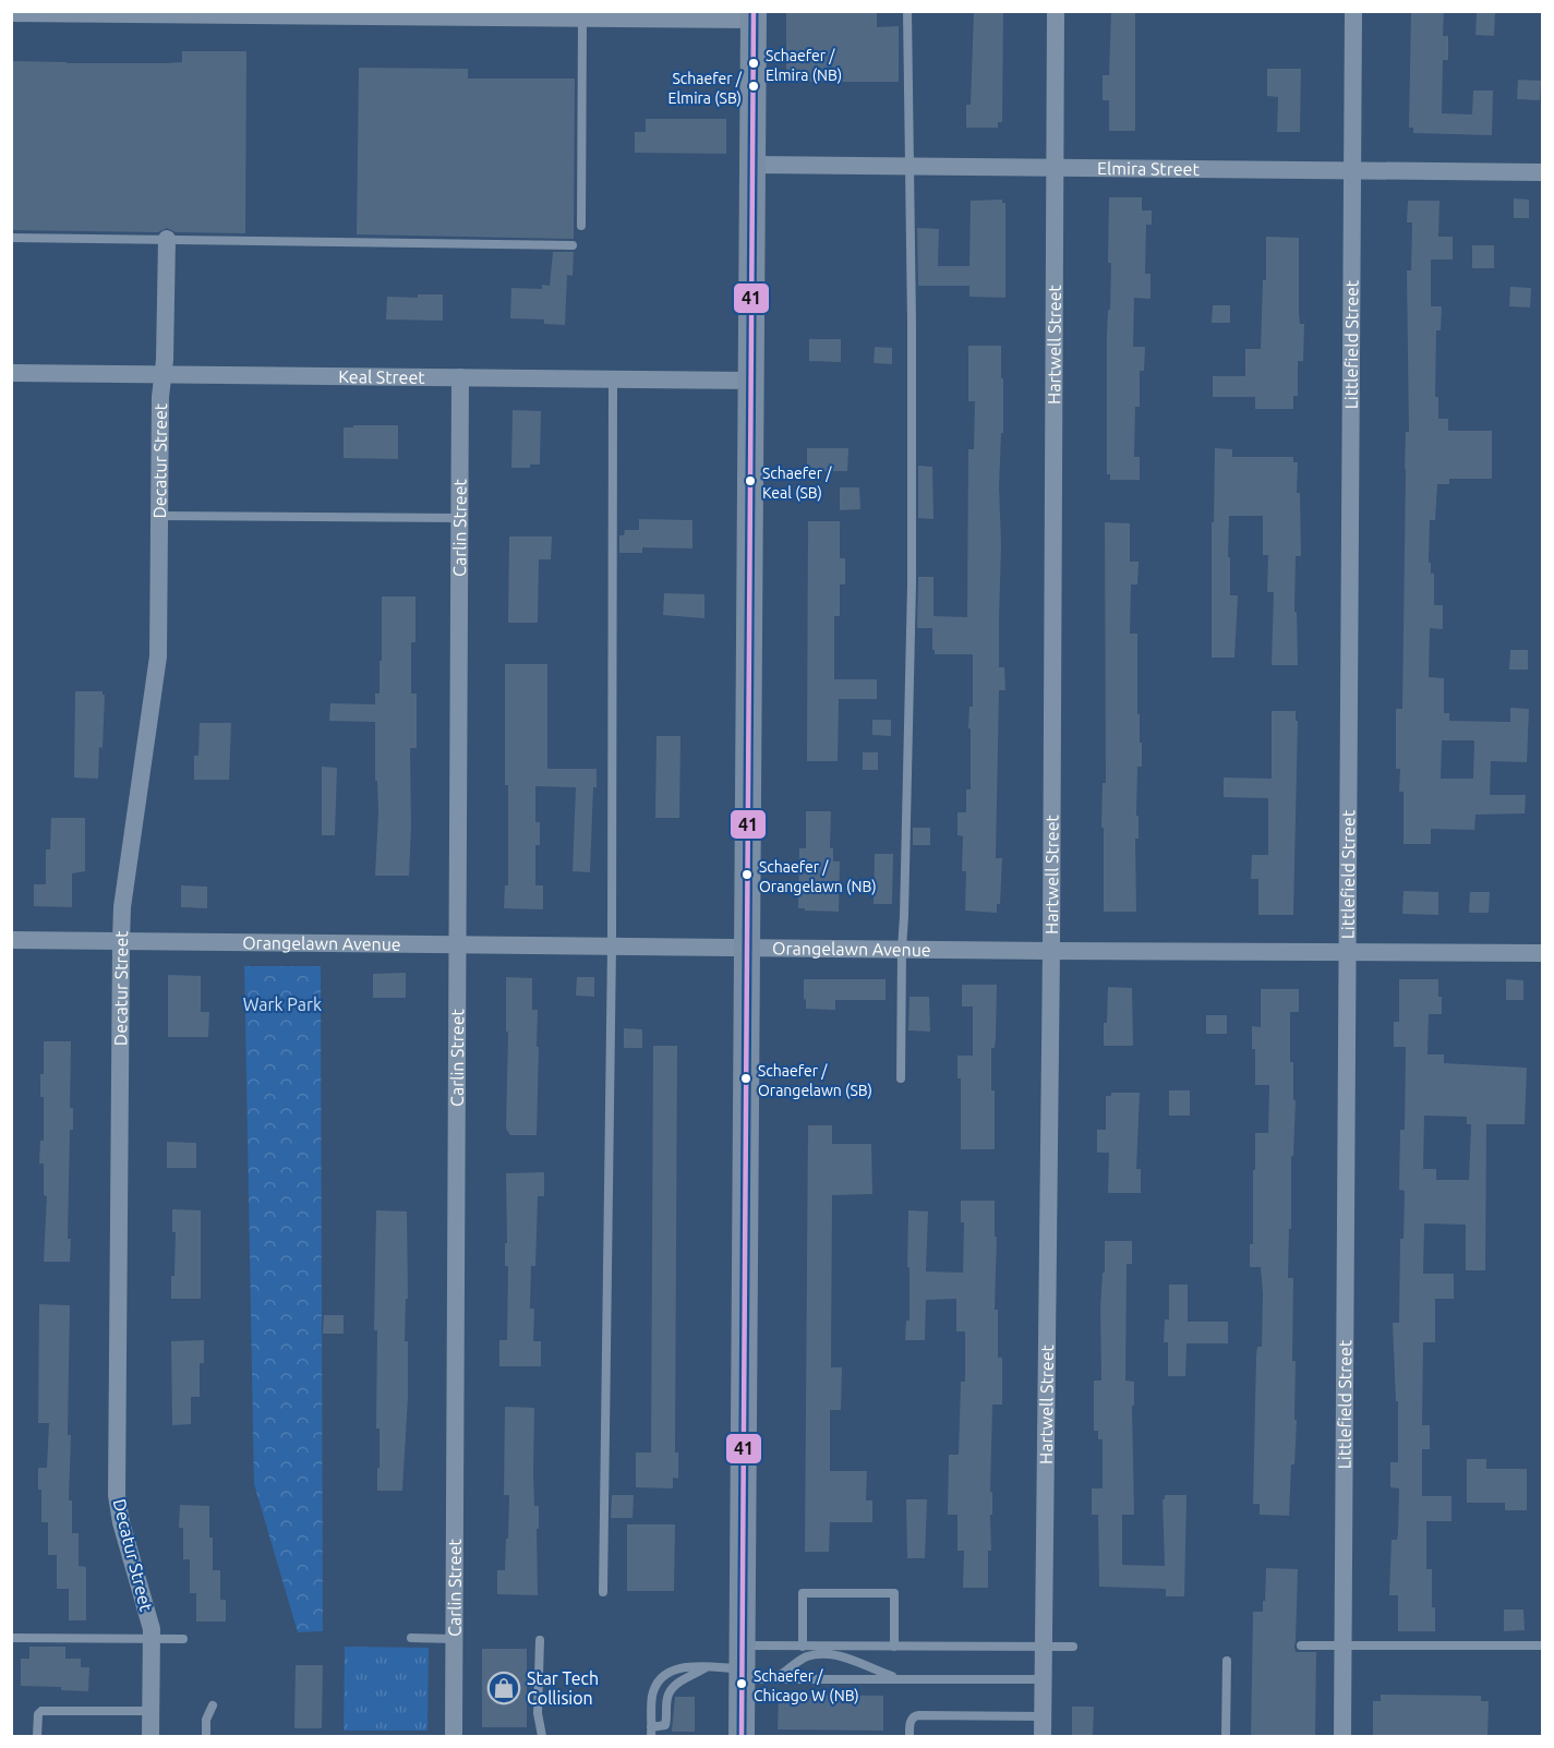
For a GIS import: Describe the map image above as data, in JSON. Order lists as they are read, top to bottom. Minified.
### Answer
{"streets":{"street":["Elmira Street","Hartwell Street","Littlefield Street","Keal Street","Decatur Street","Carlin Street","Orangelawn Avenue"]},"crossings":[["Elmira Street","Hartwell Street"],["Elmira Street","Littlefield Street"],["Hartwell Street","Orangelawn Avenue"],["Littlefield Street","Orangelawn Avenue"],["Keal Street","Decatur Street"],["Keal Street","Carlin Street"],["Decatur Street","Orangelawn Avenue"],["Carlin Street","Orangelawn Avenue"]],"parks":["Wark Park"],"places":{"other":["Schaefer / Elmira (NB)","Schaefer / Elmira (SB)","Schaefer / Keal (SB)","Schaefer / Orangelawn (NB)","Schaefer / Orangelawn (SB)","Schaefer / Chicago W (NB)"],"shop":["Star Tech Collision"]},"lines":["transit line 41"]}
